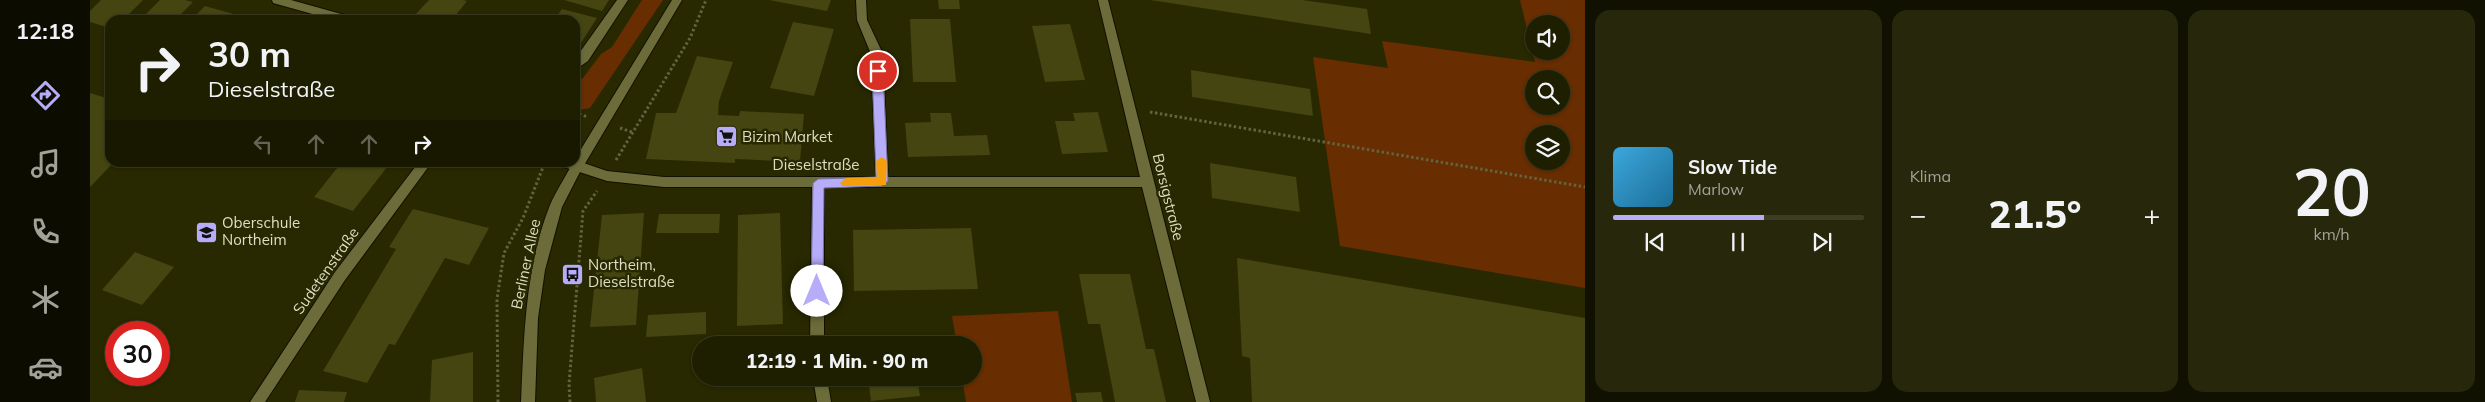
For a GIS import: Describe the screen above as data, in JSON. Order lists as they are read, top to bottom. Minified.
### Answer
{"streets":{"street":["Dieselstraße","Borsigstraße","Berliner Allee","Sudetenstraße"]},"crossings":[["Dieselstraße","Borsigstraße"]],"places":{"supermarket":["Bizim Market"],"school or university":["Oberschule Northeim"],"bus stop":["Northeim, Dieselstraße"]},"page":{"tabs":"12:18","tile":["Klima",["20","km/h"]],"turn":["30 m","Dieselstraße"],"song":["Slow Tide","Marlow"],"heat":["−","21.5°","+"],"limit":"30","trip":"12:19 · 1 Min. · 90 m"}}
